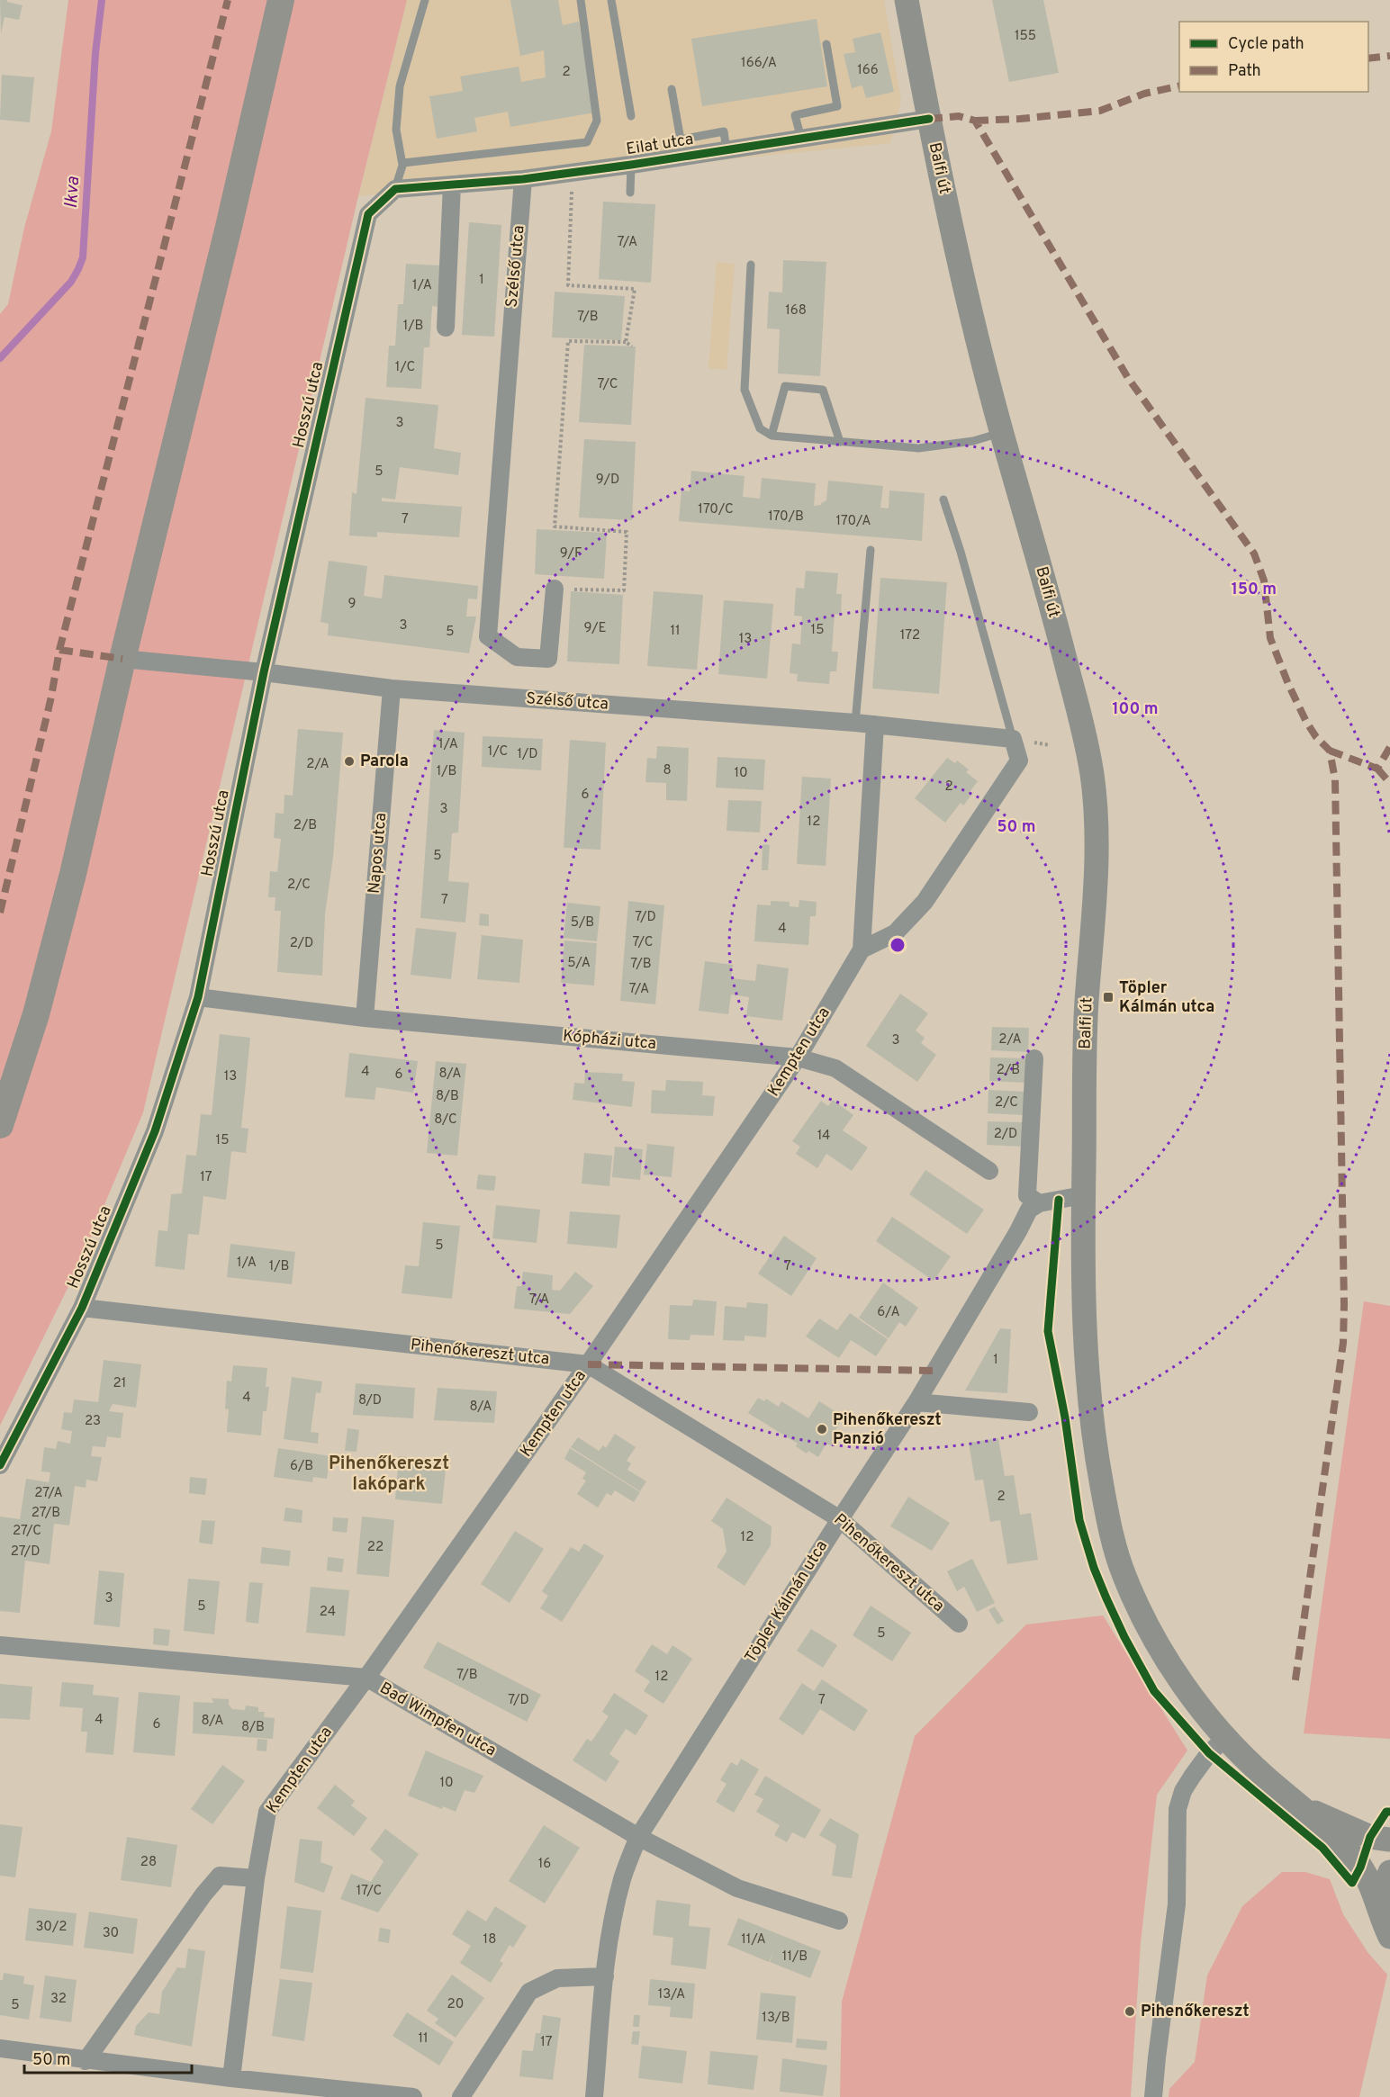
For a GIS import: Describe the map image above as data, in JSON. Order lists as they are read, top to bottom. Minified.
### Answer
{"streets":{"main road":["Balfi út"],"street":["Eilat utca","Szélső utca","Hosszú utca","Napos utca","Kópházi utca","Kempten utca","Pihenőkereszt utca","Töpler Kálmán utca","Bad Wimpfen utca"]},"crossings":[["Eilat utca","Balfi út"],["Eilat utca","Szélső utca"],["Eilat utca","Hosszú utca"],["Szélső utca","Hosszú utca"],["Szélső utca","Napos utca"],["Szélső utca","Kempten utca"],["Hosszú utca","Kópházi utca"],["Hosszú utca","Pihenőkereszt utca"],["Napos utca","Kópházi utca"],["Kópházi utca","Kempten utca"],["Kempten utca","Pihenőkereszt utca"],["Kempten utca","Bad Wimpfen utca"],["Pihenőkereszt utca","Töpler Kálmán utca"],["Töpler Kálmán utca","Bad Wimpfen utca"]],"districts":["Pihenőkereszt lakópark"],"water":["Ikva"],"places":{"other":["Parola","Pihenőkereszt Panzió","Pihenőkereszt"],"transit":["Töpler Kálmán utca"]},"house_numbers":["155","166/A","166","2","7/A","1","1/A","168","7/B","1/B","1/C","7/C","3","5","9/D","170/C","170/B","7","170/A","9/F","9","3","9/E","15","11","5","172","13","1/A","1/C","1/D","2/A","8","1/B","10","2","6","3","12","2/B","5","2/C","7","7/D","5/B","4","7/C","2/D","5/A","7/B","7/A","2/A","3","2/B","4","8/A","6","13","8/B","2/C","8/C","2/D","14","15","17","5","1/A","1/B","7","7/A","6/A","1","21","4","8/D","8/A","23","6/B","27/A","2","27/B","27/C","12","22","27/D","3","5","24","5","7/B","12","7/D","7","4","8/A","6","8/B","10","28","16","17/C","30/2","30","18","11/A","11/B","13/A","32","20","5","13/B","11","17"],"legend":["Cycle path","Path"],"scale_bar":"50 m","rings":["150 m","100 m","50 m"]}
